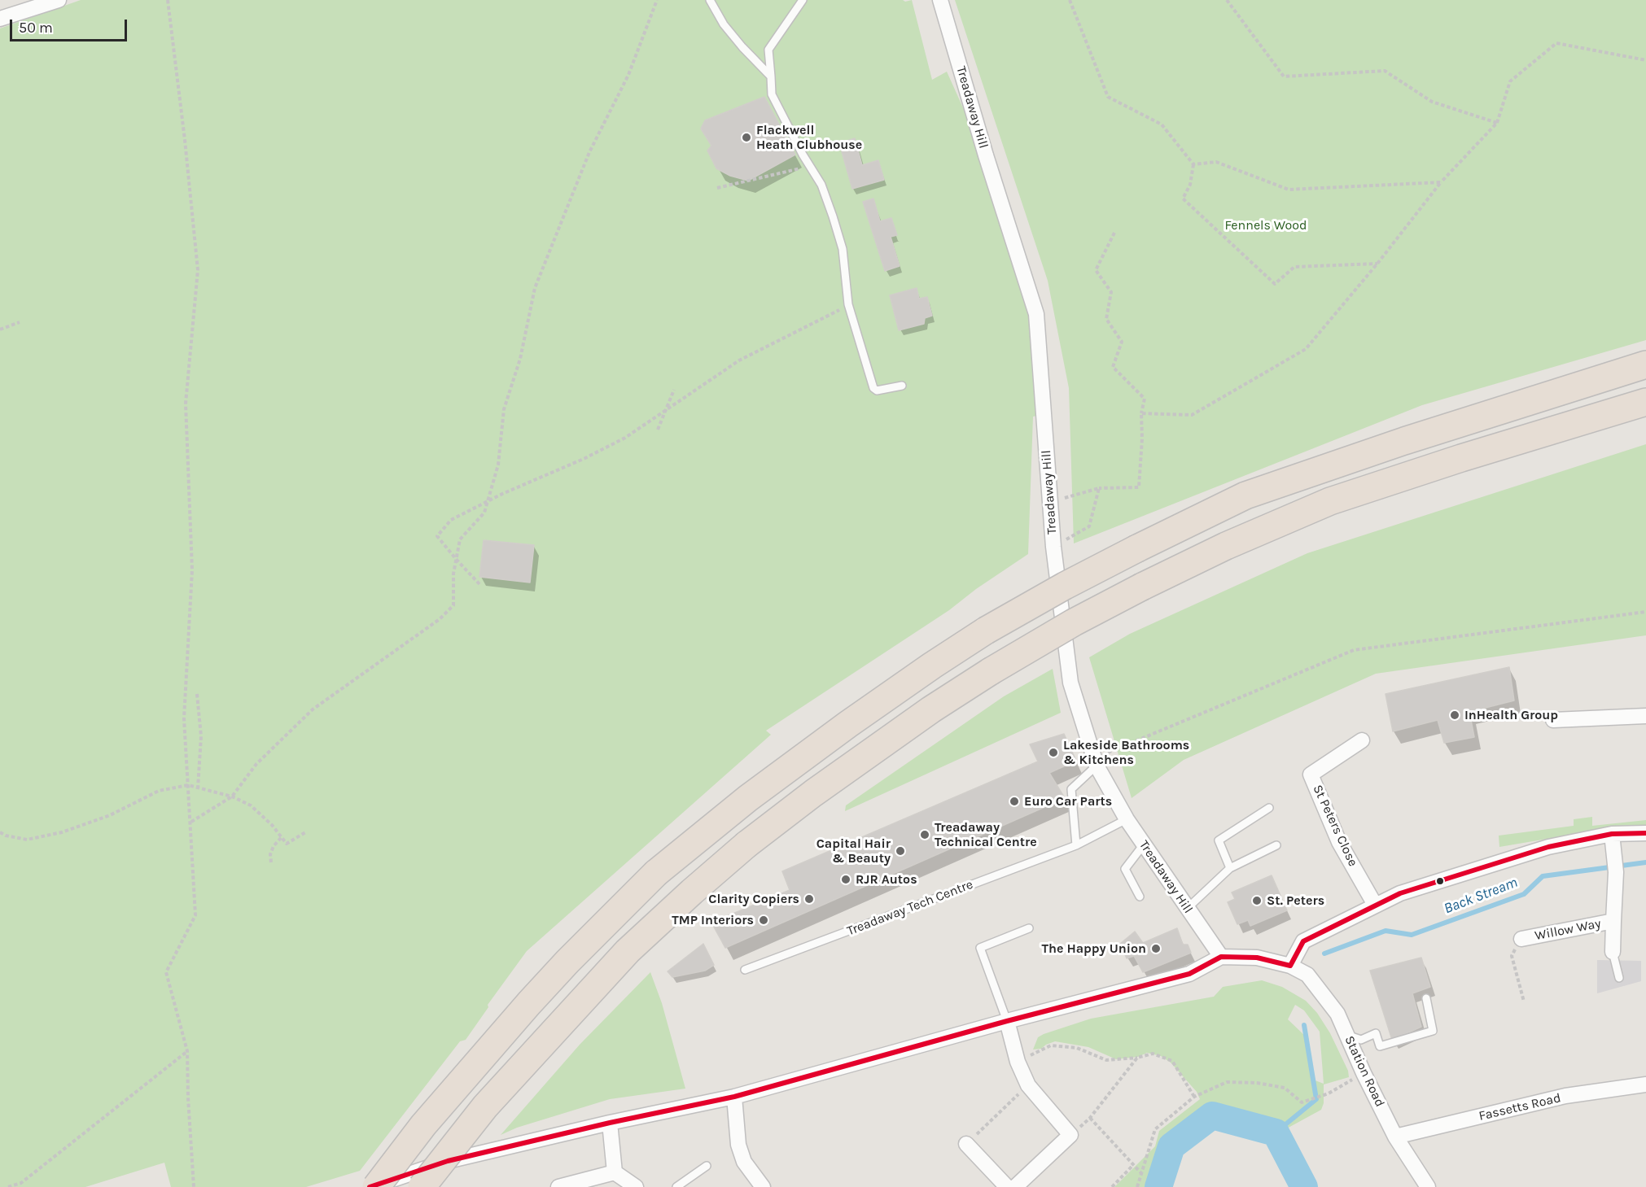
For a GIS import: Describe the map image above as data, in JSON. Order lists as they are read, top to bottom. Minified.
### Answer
{"streets":{"street":["Treadaway Hill","St Peters Close","Willow Way","Station Road","Fassetts Road"],"lane":["Treadaway Tech Centre"]},"crossings":[["Treadaway Hill","Treadaway Tech Centre"],["Treadaway Hill","Station Road"],["Station Road","Fassetts Road"]],"water":["Back Stream"],"parks":["Fennels Wood"],"places":["Flackwell Heath Clubhouse","InHealth Group","Lakeside Bathrooms & Kitchens","Euro Car Parts","Treadaway Technical Centre","Capital Hair & Beauty","RJR Autos","Clarity Copiers","St. Peters","TMP Interiors","The Happy Union"],"scale_bar":"50 m"}
